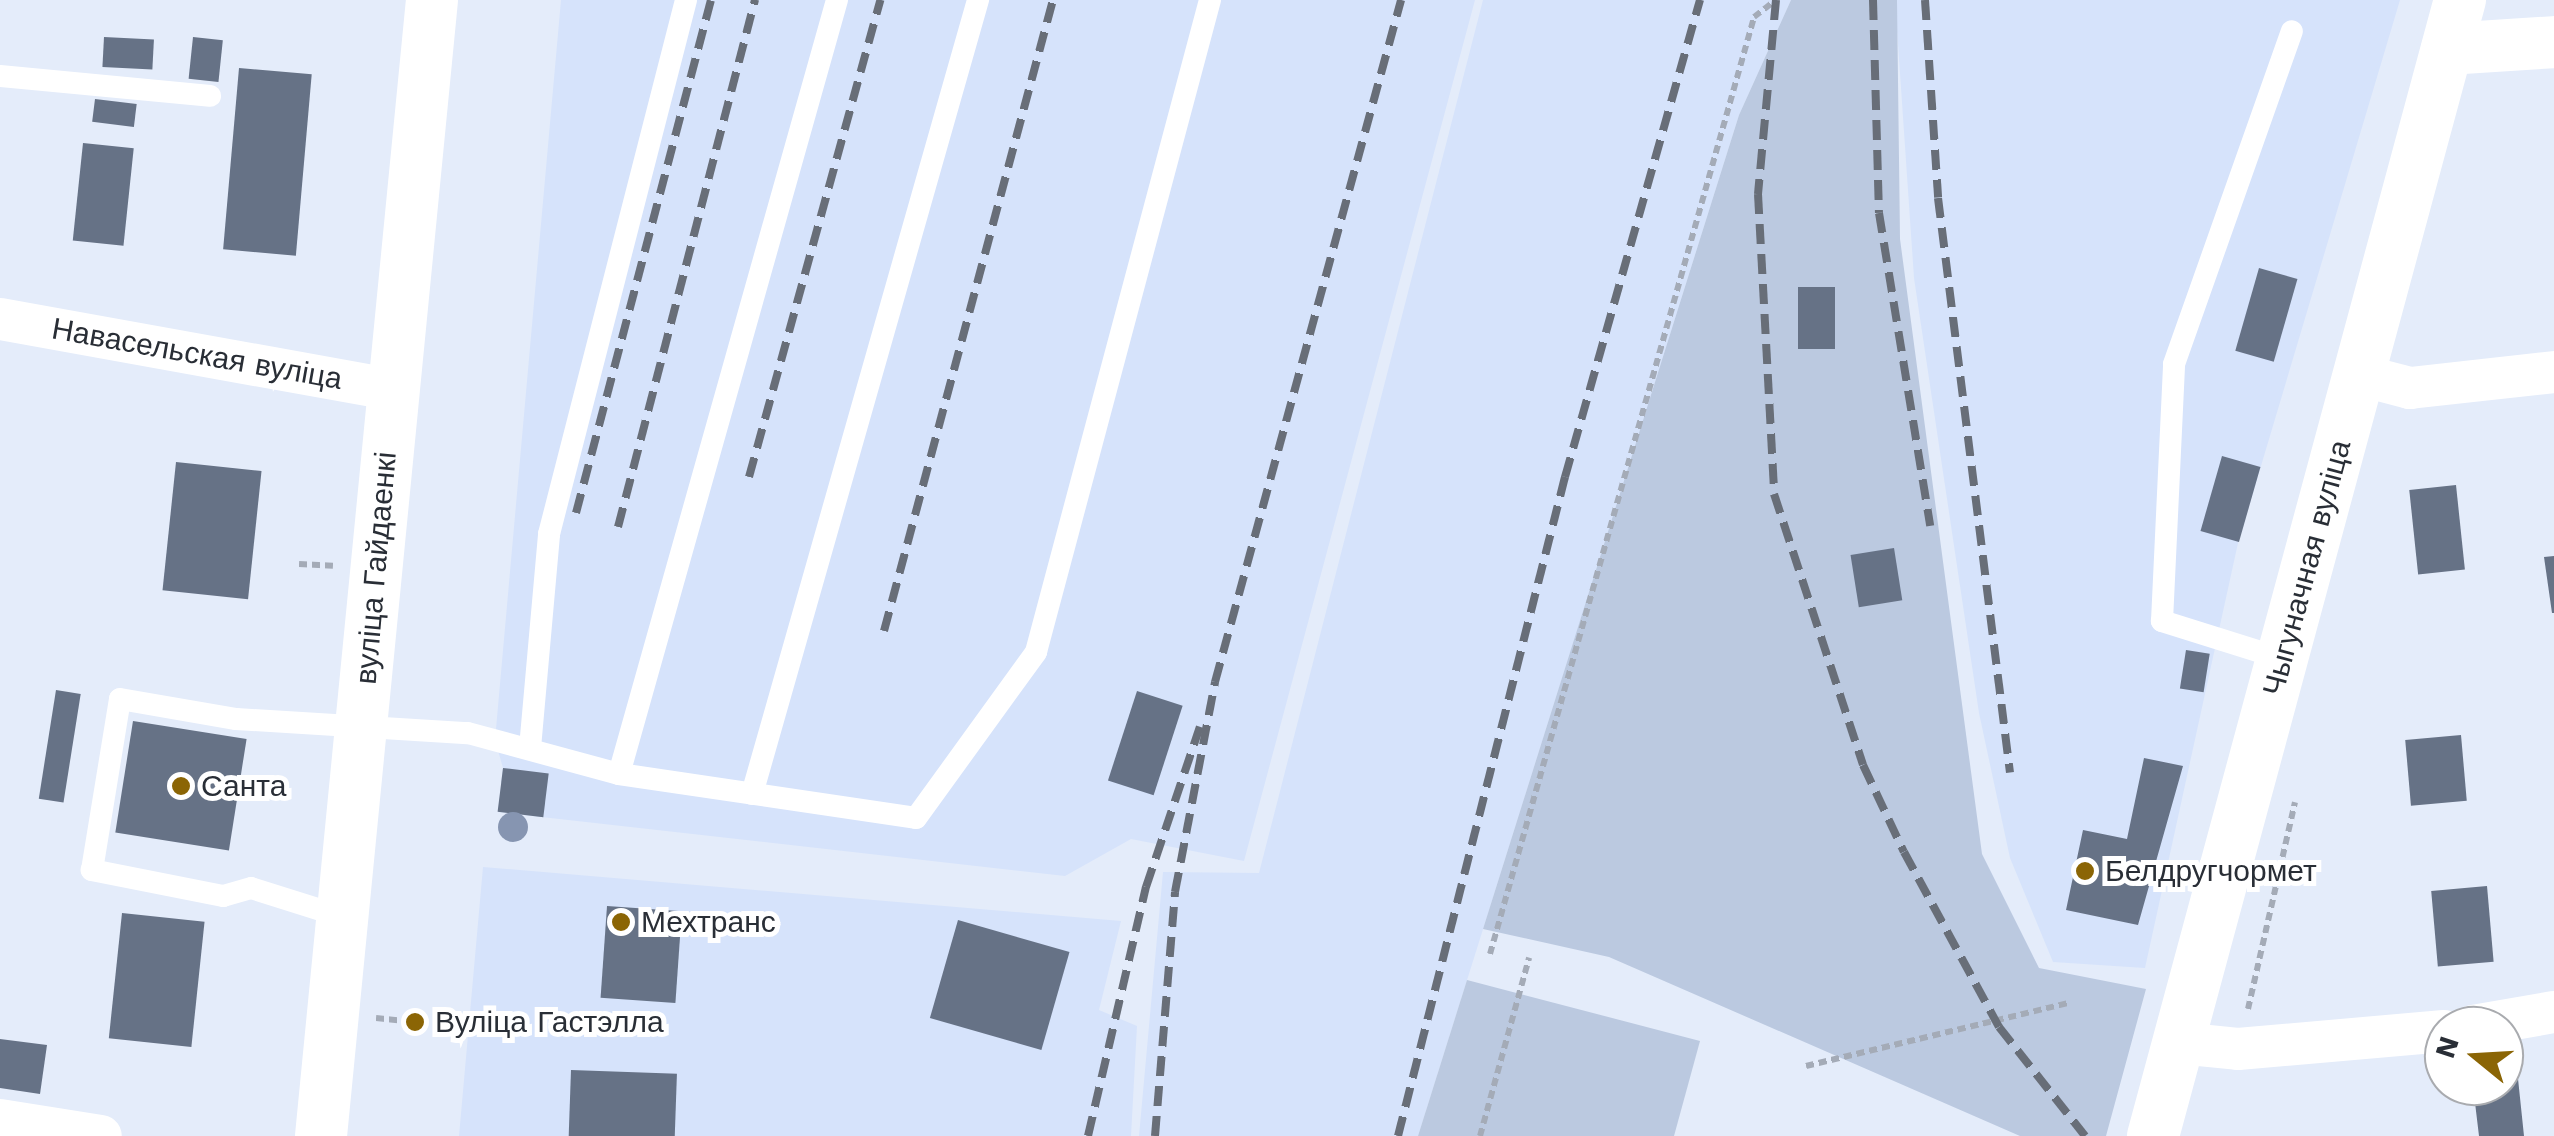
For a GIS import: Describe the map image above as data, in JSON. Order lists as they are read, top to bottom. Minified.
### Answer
{"streets":{"street":["Навасельская вуліца","вуліца Гайдаенкі","Чыгуначная вуліца"]},"crossings":[["Навасельская вуліца","вуліца Гайдаенкі"]],"places":["Санта","Белдругчормет","Мехтранс","Вуліца Гастэлла"],"north":"left"}
